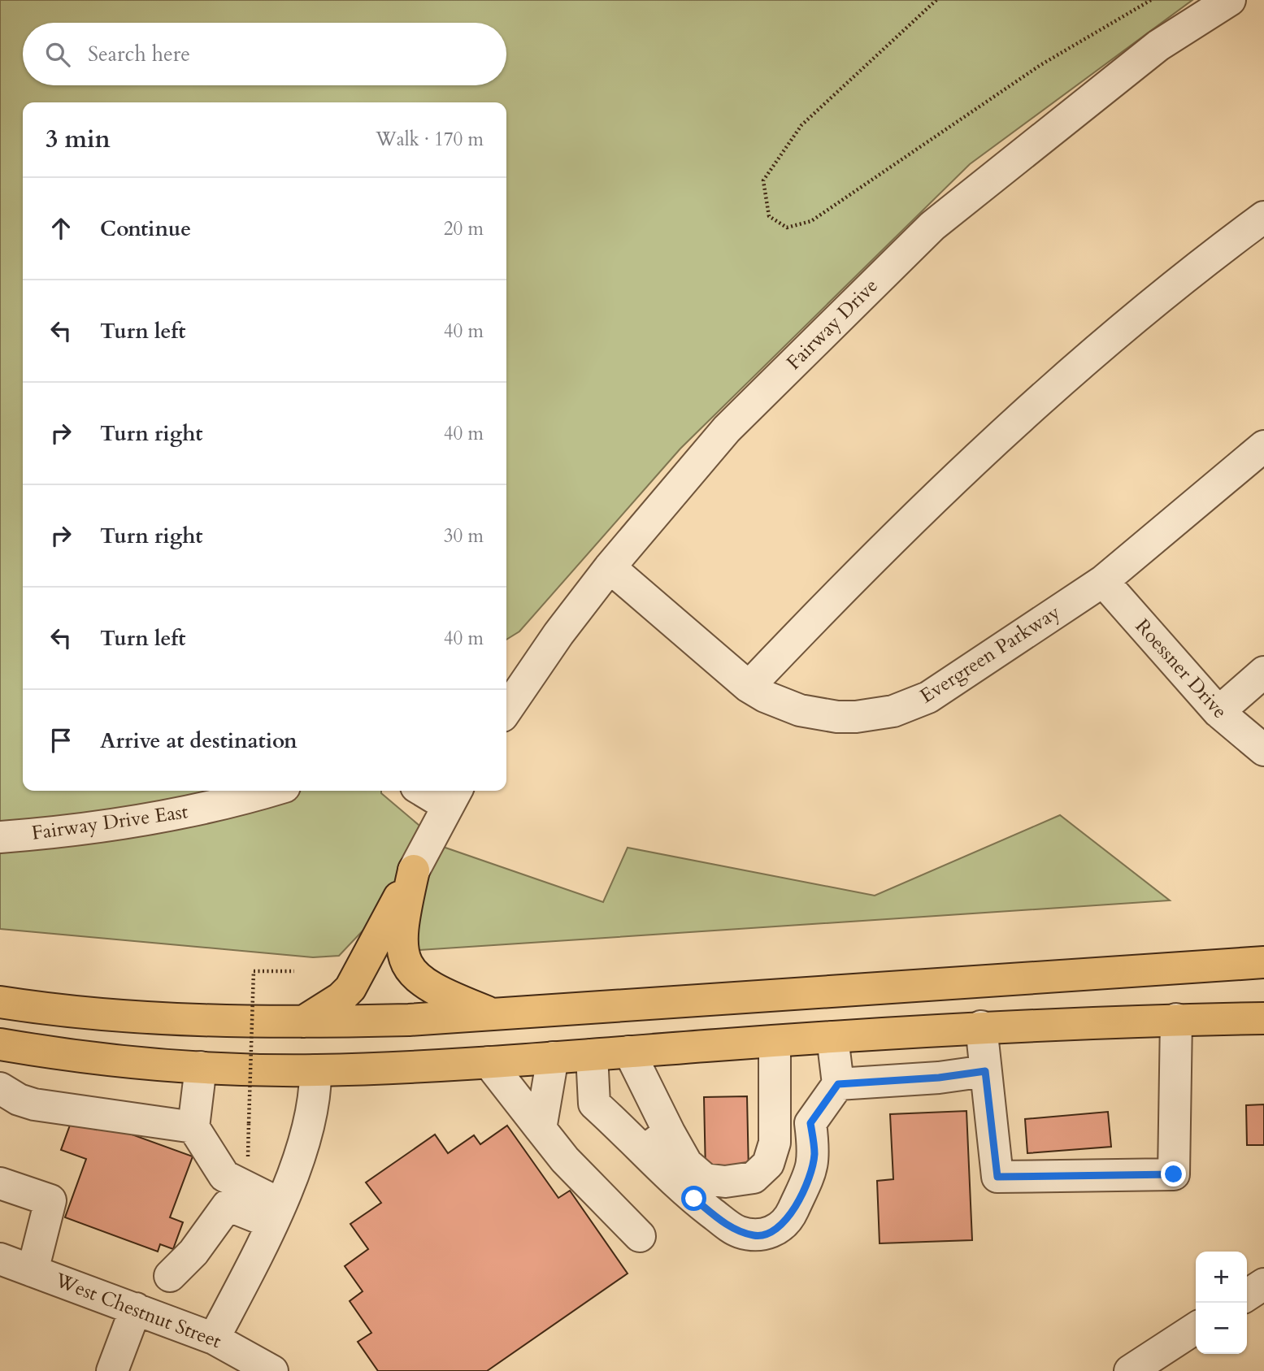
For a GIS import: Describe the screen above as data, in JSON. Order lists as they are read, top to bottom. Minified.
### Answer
{"streets":{"street":["Fairway Drive","Evergreen Parkway","Roessner Drive","Fairway Drive East","West Chestnut Street"]},"crossings":[["Fairway Drive","Evergreen Parkway"],["Evergreen Parkway","Roessner Drive"]],"page":{"search":"Search here","heading":["3 min","Walk · 170 m"],"list":[["Continue","20 m"],["Turn left","40 m"],["Turn right","40 m"],["Turn right","30 m"],["Turn left","40 m"],"Arrive at destination"],"map_buttons":["+","−"]}}
